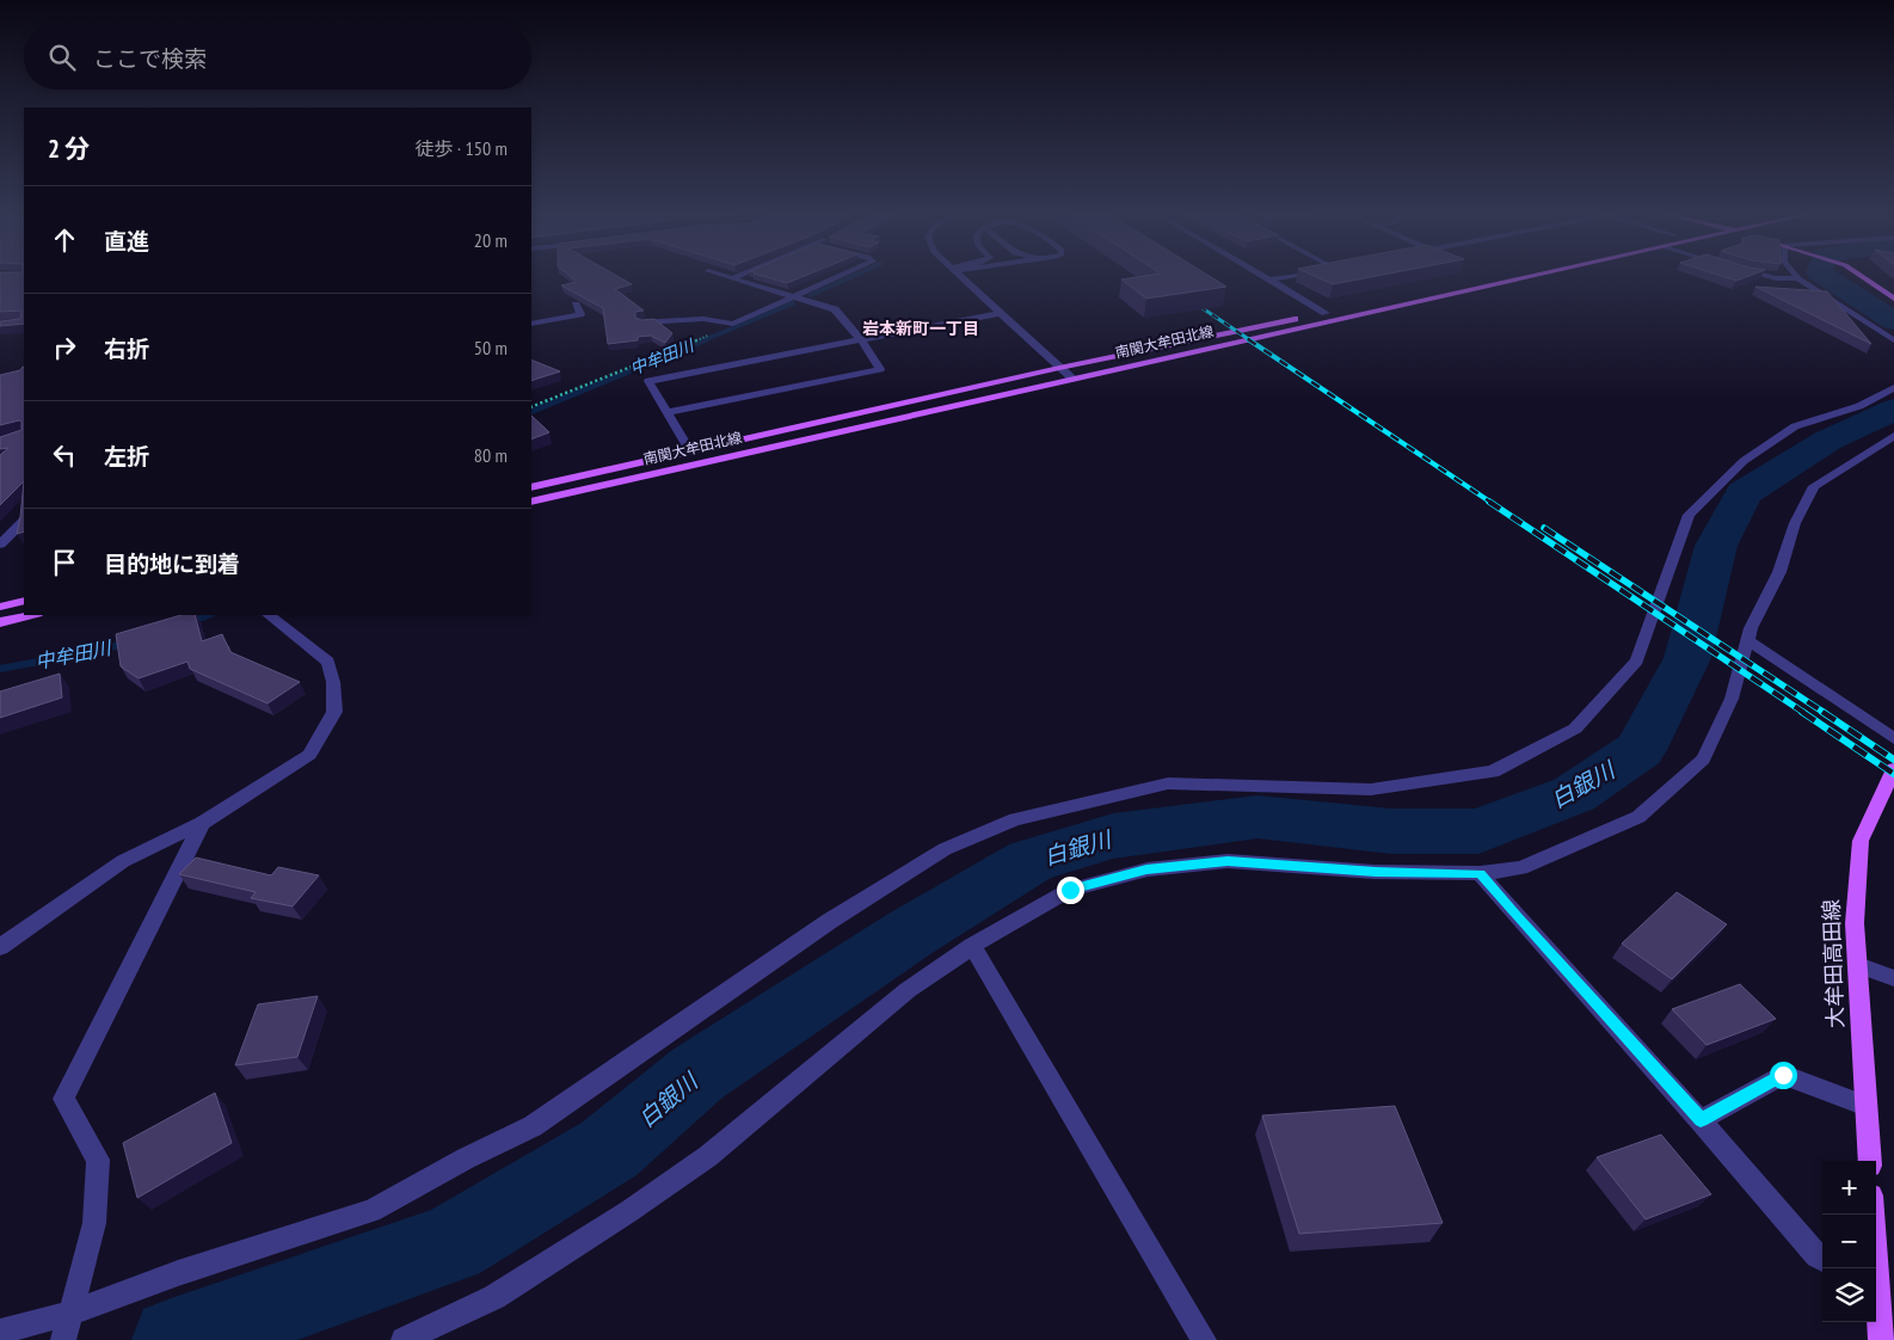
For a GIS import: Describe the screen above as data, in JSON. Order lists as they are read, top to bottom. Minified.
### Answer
{"streets":{"main road":["南関大牟田北線","大牟田高田線"]},"districts":["岩本新町一丁目"],"water":["中牟田川","白銀川"],"page":{"search":"ここで検索","heading":["2 分","徒歩 · 150 m"],"list":[["直進","20 m"],["右折","50 m"],["左折","80 m"],"目的地に到着"],"map_buttons":["+","−"]}}
